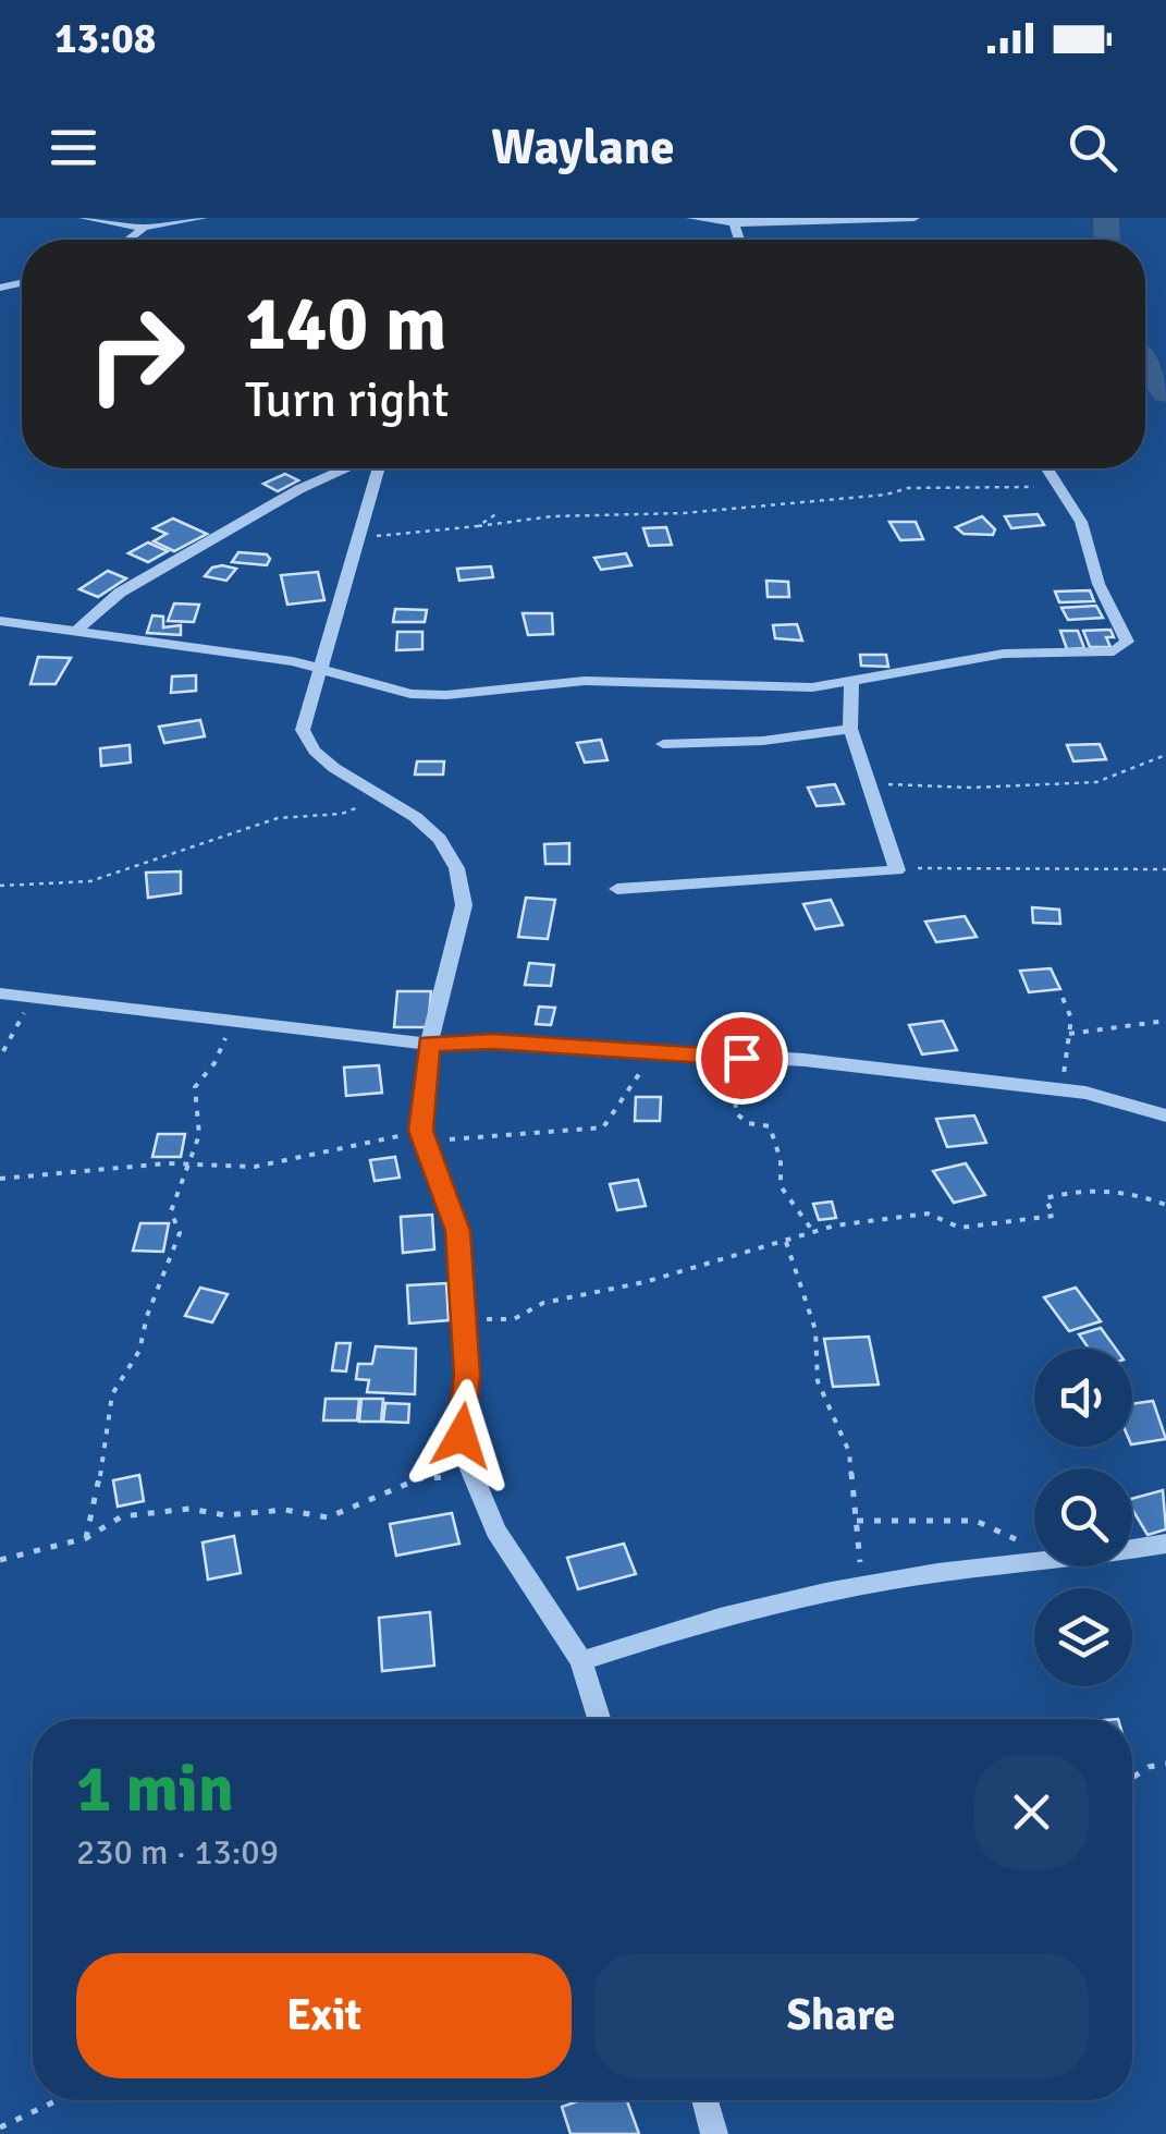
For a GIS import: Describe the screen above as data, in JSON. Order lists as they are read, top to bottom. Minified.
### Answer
{"page":{"status":"13:08","header":"Waylane","turn":["140 m","Turn right"],"heading":["1 min","230 m · 13:09"],"buttons":["Exit","Share"]}}
